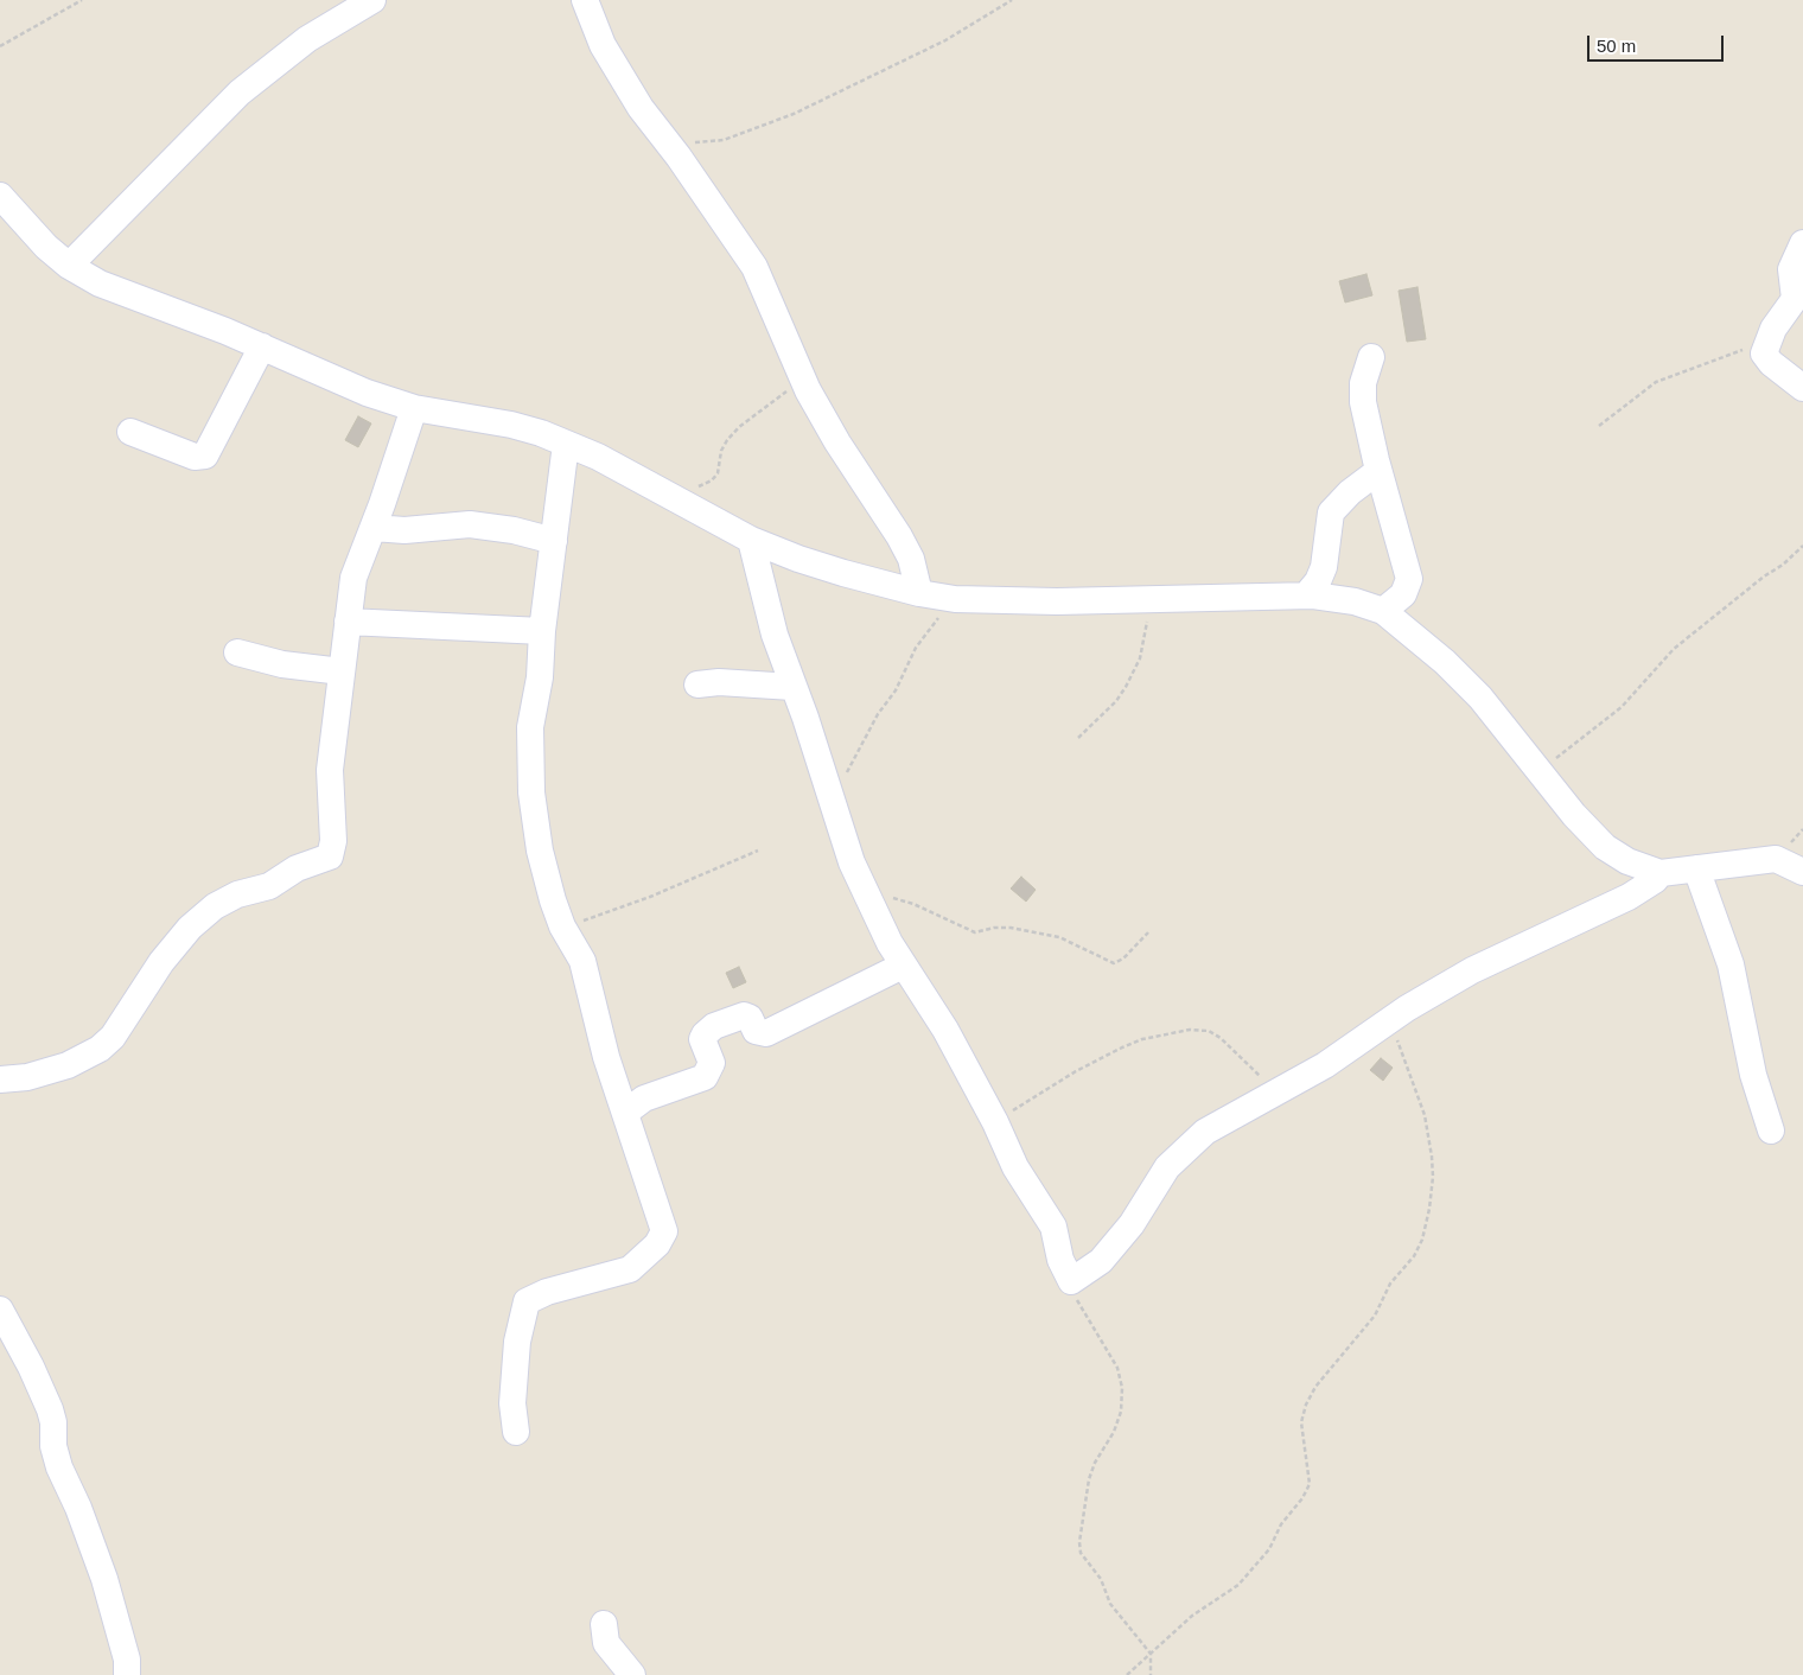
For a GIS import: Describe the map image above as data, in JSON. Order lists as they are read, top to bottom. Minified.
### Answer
{"scale_bar":"50 m"}
